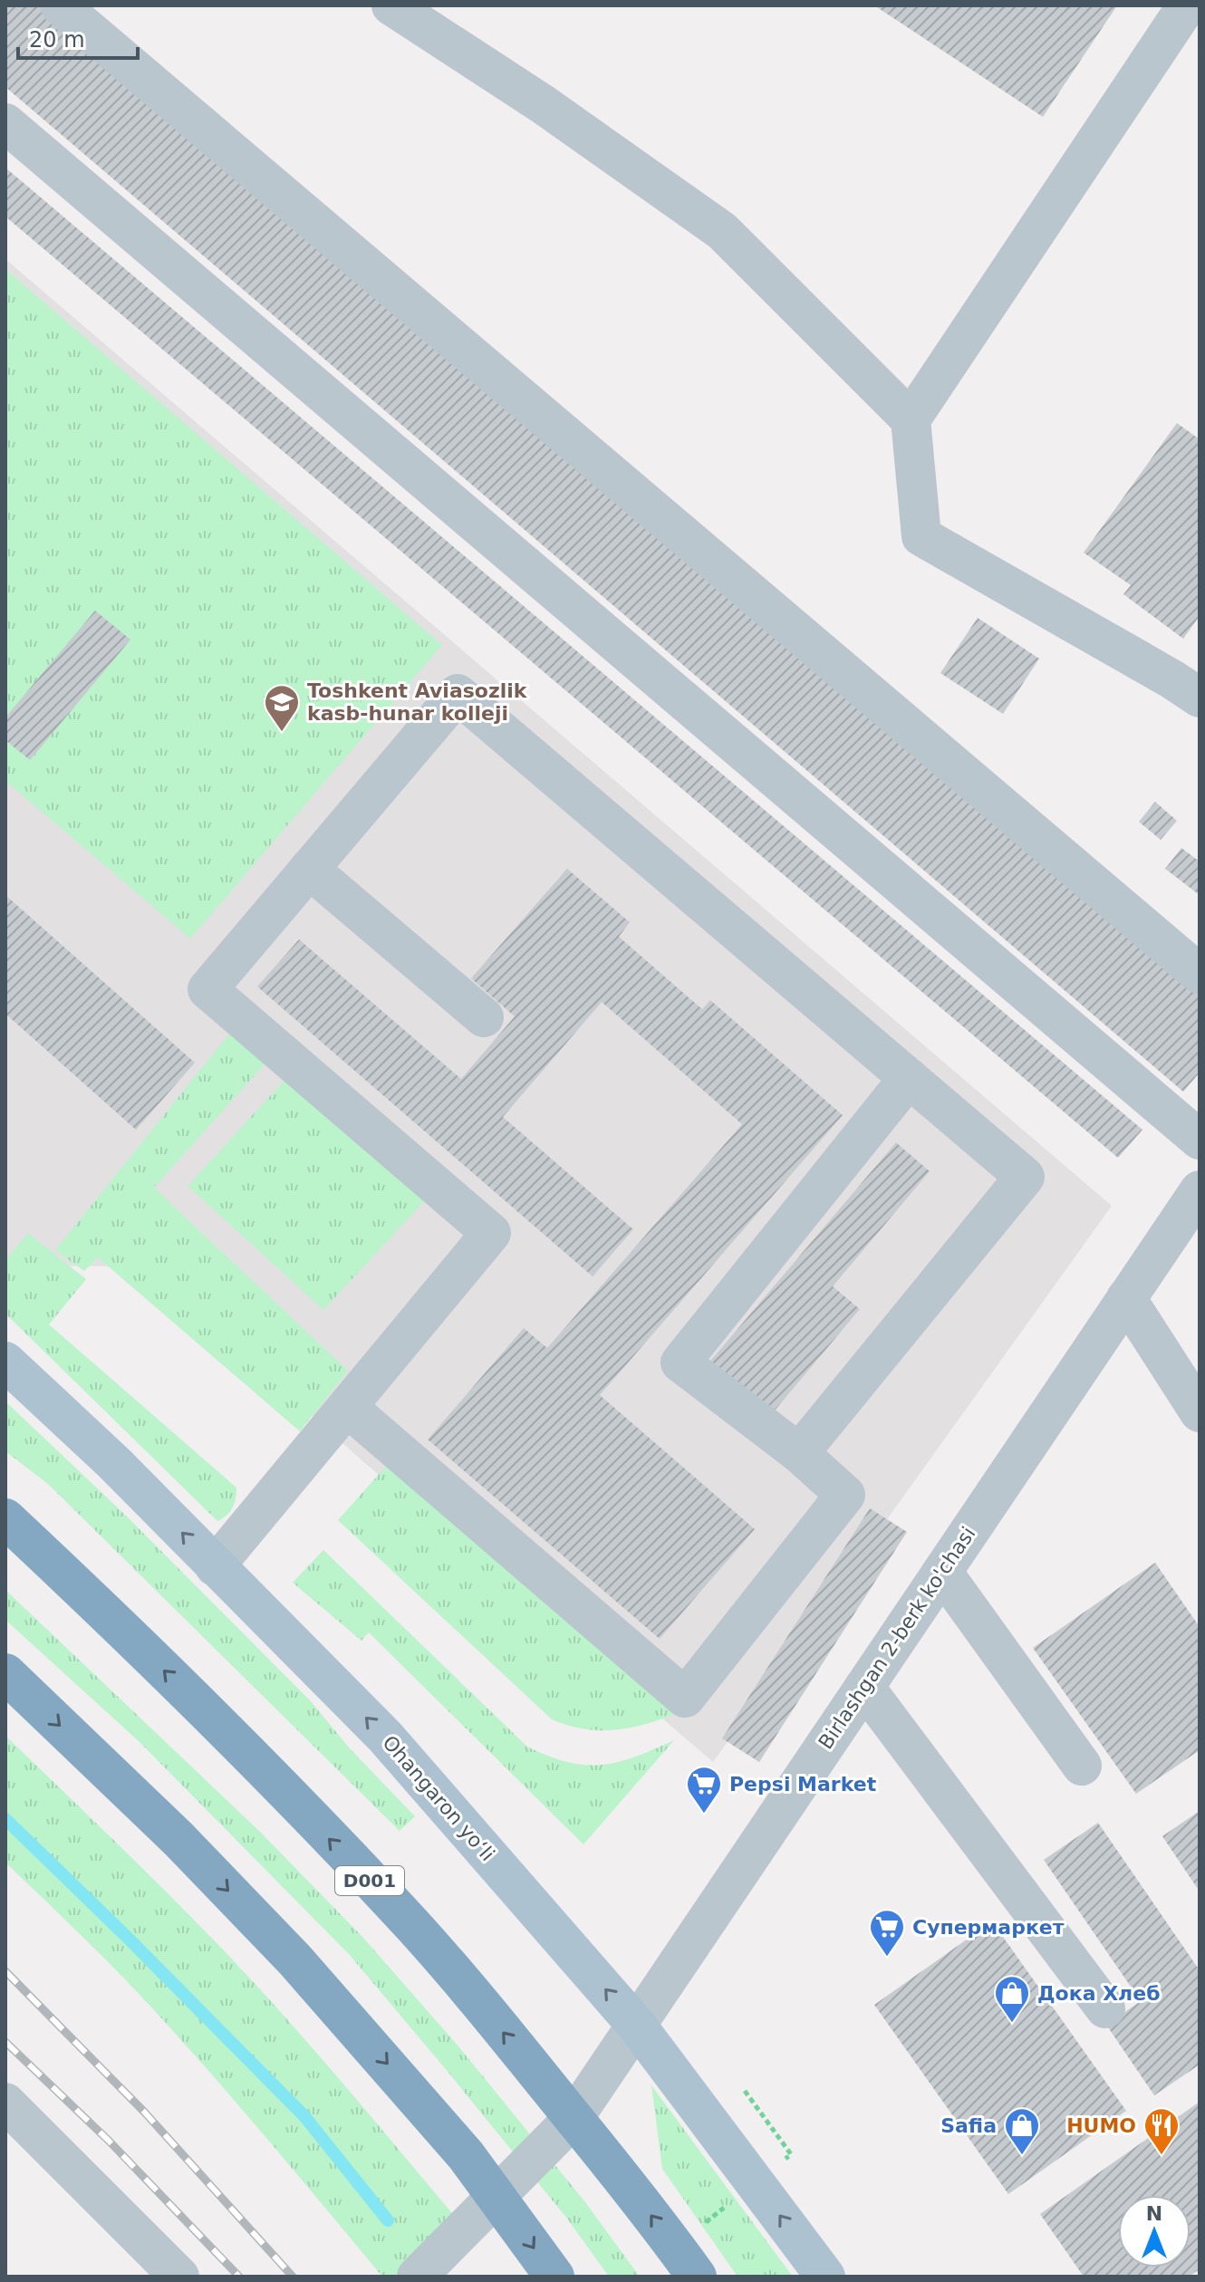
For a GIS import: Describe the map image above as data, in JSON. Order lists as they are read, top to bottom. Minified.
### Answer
{"streets":{"highway":["D001"],"main road":["Ohangaron yoʻli"],"street":["Birlashgan 2-berk ko'chasi"]},"crossings":[["Birlashgan 2-berk ko'chasi","Ohangaron yoʻli"],["Birlashgan 2-berk ko'chasi","D001"]],"one_way":["Ohangaron yoʻli"],"places":{"school or university":["Toshkent Aviasozlik kasb-hunar kolleji"],"supermarket":["Pepsi Market","Супермаркет"],"shop":["Дока Хлеб","Safia"],"restaurant":["HUMO"]},"scale_bar":"20 m","north":"top"}
